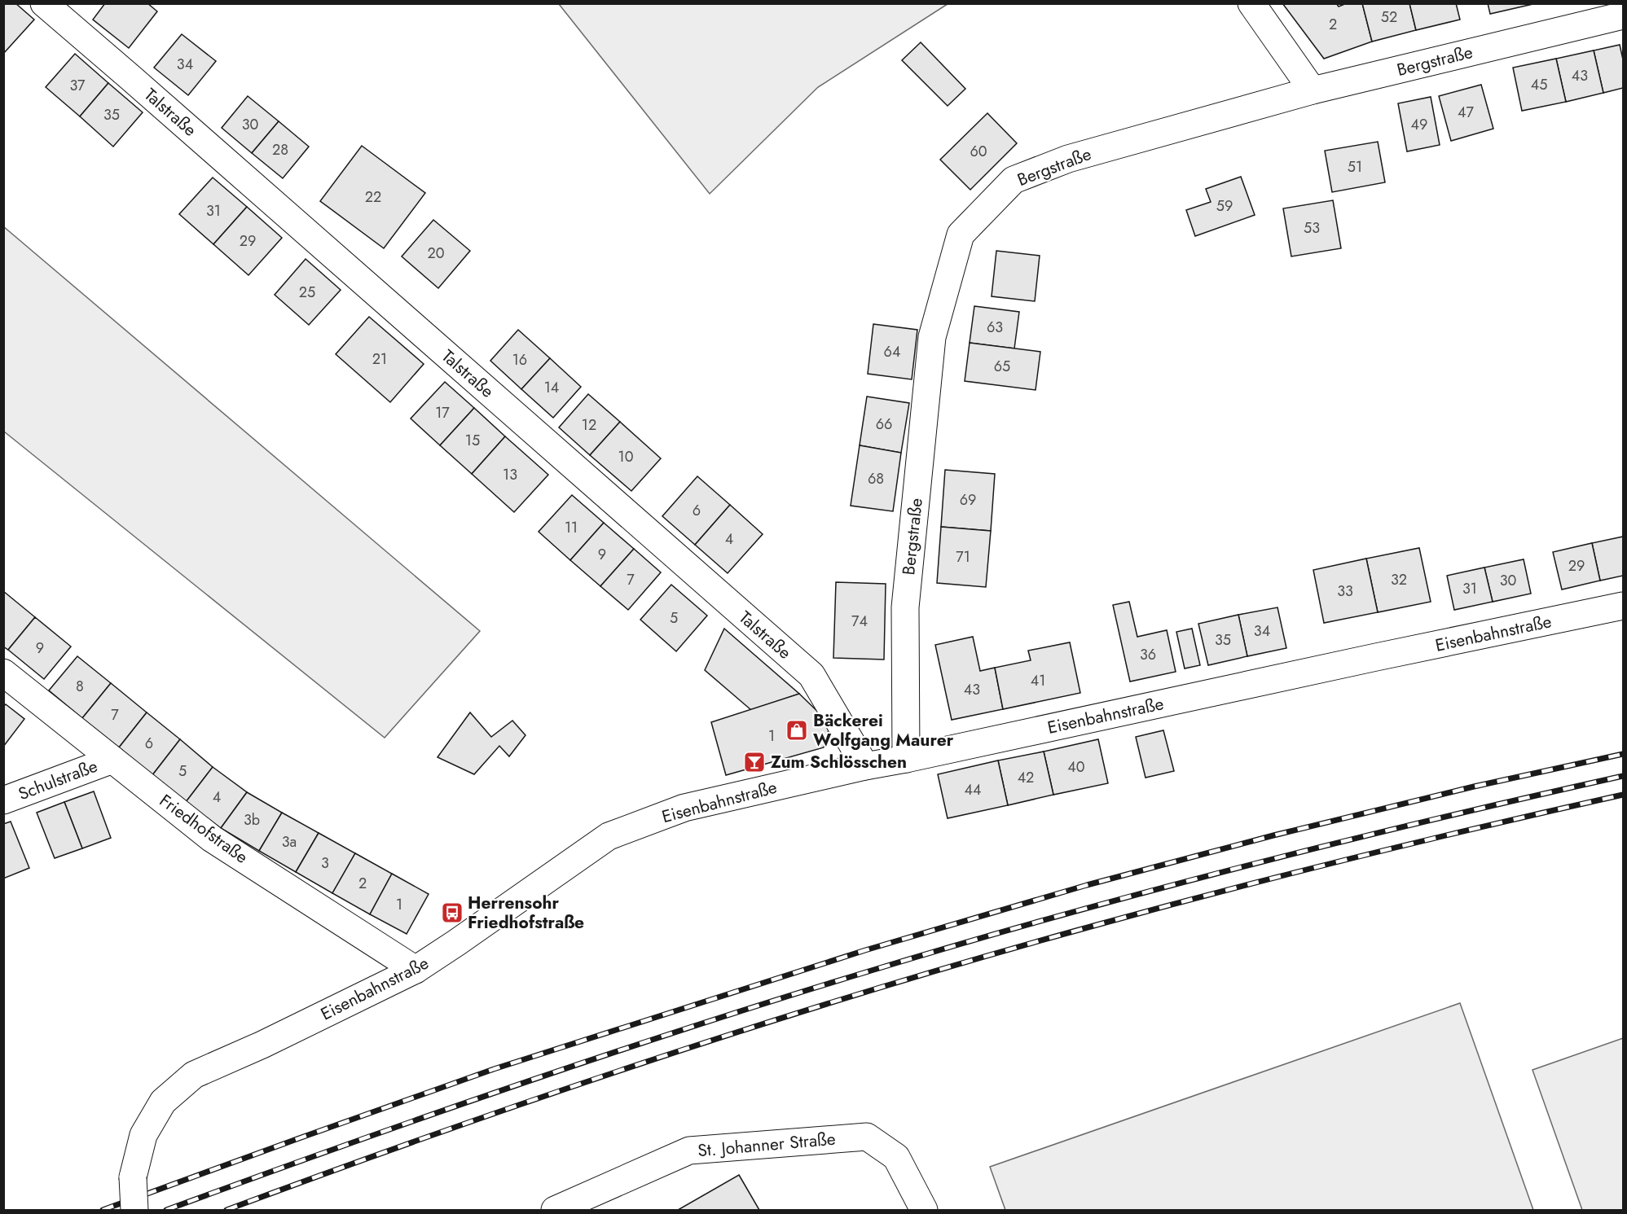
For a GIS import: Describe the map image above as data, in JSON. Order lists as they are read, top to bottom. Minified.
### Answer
{"streets":{"street":["Bergstraße","Talstraße","Eisenbahnstraße","Schulstraße","Friedhofstraße","St. Johanner Straße"]},"crossings":[["Bergstraße","Eisenbahnstraße"],["Talstraße","Eisenbahnstraße"],["Eisenbahnstraße","Friedhofstraße"],["Schulstraße","Friedhofstraße"]],"places":{"shop":["Bäckerei Wolfgang Maurer"],"bar":["Zum Schlösschen"],"bus stop":["Herrensohr Friedhofstraße"]},"house_numbers":["52","2","34","43","45","37","47","35","30","49","28","60","51","22","59","31","53","29","20","25","63","64","21","16","65","14","17","66","12","15","10","13","68","69","6","11","4","9","71","29","7","32","30","31","33","5","74","34","35","9","36","41","8","43","7","1","6","40","5","42","44","4","3b","3a","3","2","1"]}
